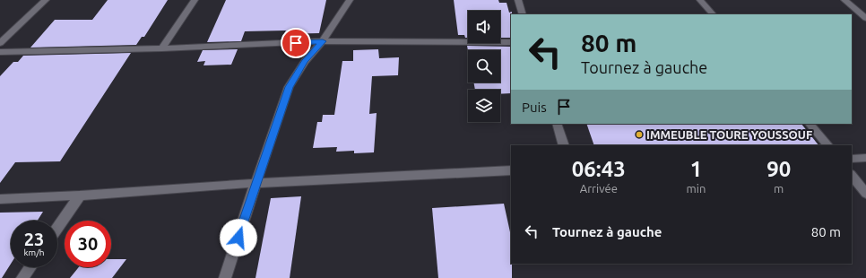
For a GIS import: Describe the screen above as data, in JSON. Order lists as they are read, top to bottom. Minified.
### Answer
{"places":["IMMEUBLE TOURE YOUSSOUF"],"page":{"turn":["80 m","Tournez à gauche"],"then":"Puis","eta":["06:43","Arrivée","1","min","90","m"],"list":[{"name":"Tournez à gauche","value":"80 m"}],"speed":"23 km/h","limit":"30"}}
